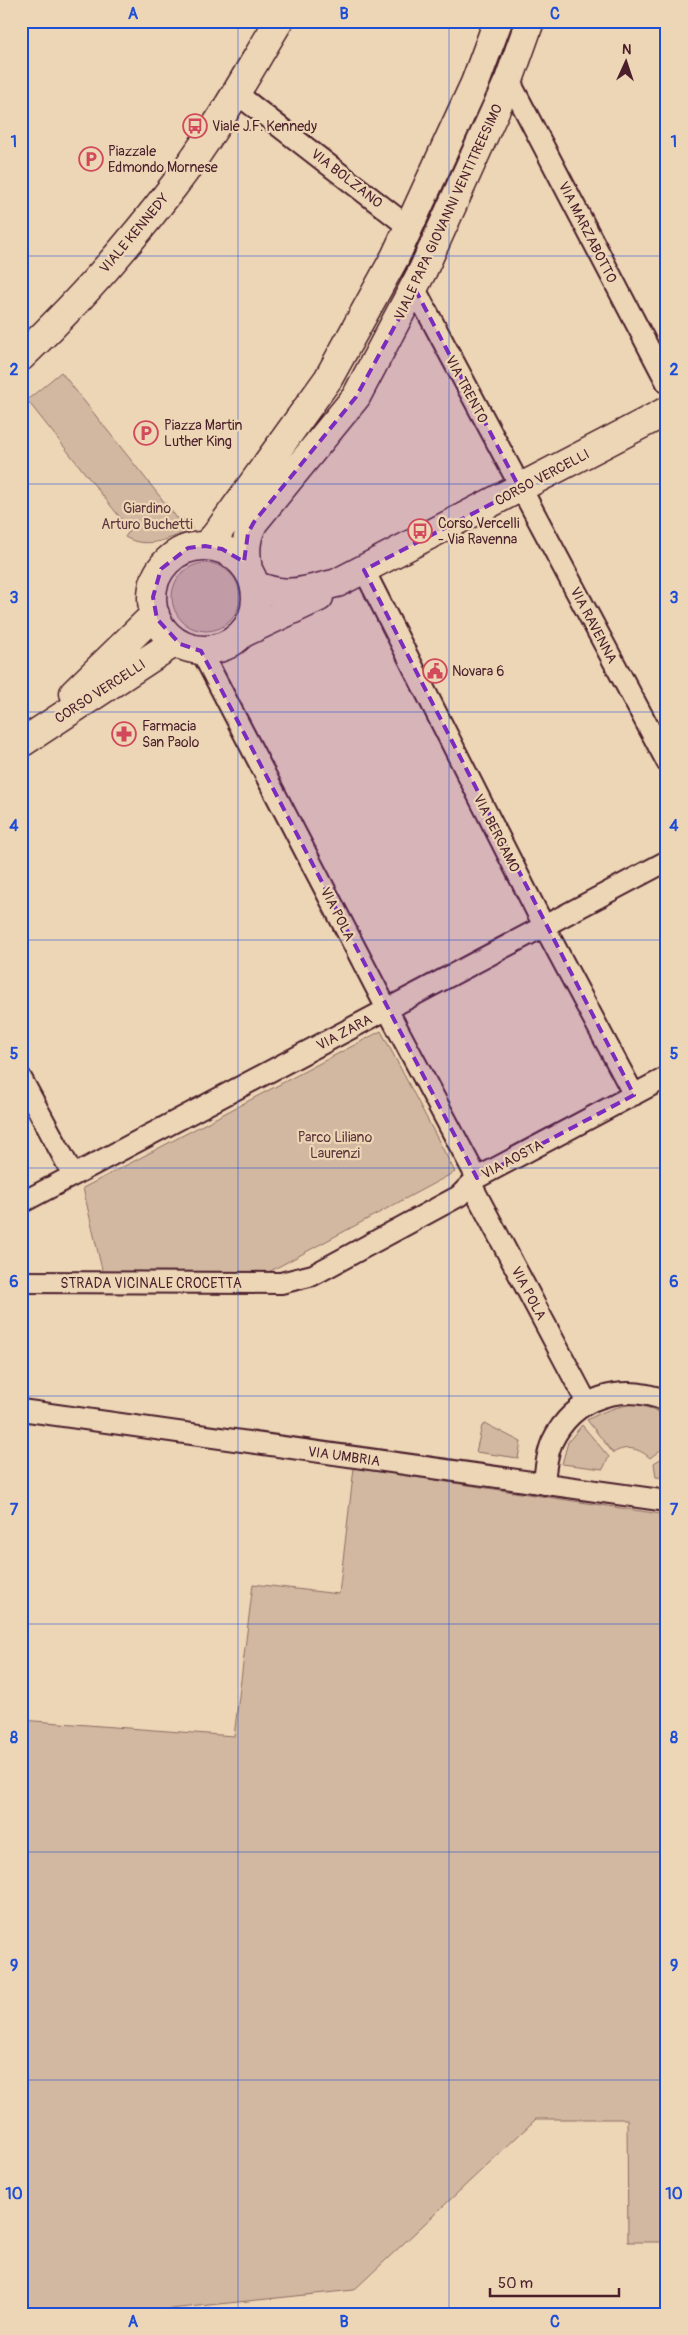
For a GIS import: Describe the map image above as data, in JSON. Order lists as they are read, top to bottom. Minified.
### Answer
{"streets":{"main road":["VIALE PAPA GIOVANNI VENTITREESIMO","VIALE KENNEDY","CORSO VERCELLI"],"street":["VIA BOLZANO","VIA MARZABOTTO","VIA TRENTO","VIA RAVENNA","VIA BERGAMO","VIA POLA","VIA ZARA","VIA AOSTA","STRADA VICINALE CROCETTA","VIA UMBRIA"]},"crossings":[["VIA BOLZANO","VIALE PAPA GIOVANNI VENTITREESIMO"],["VIA BOLZANO","VIALE KENNEDY"],["VIALE PAPA GIOVANNI VENTITREESIMO","VIA MARZABOTTO"],["VIALE PAPA GIOVANNI VENTITREESIMO","VIA TRENTO"],["VIALE PAPA GIOVANNI VENTITREESIMO","CORSO VERCELLI"],["VIALE PAPA GIOVANNI VENTITREESIMO","VIA POLA"],["VIA TRENTO","CORSO VERCELLI"],["VIA TRENTO","VIA RAVENNA"],["CORSO VERCELLI","VIA RAVENNA"],["CORSO VERCELLI","VIA BERGAMO"],["CORSO VERCELLI","VIA POLA"],["VIA BERGAMO","VIA ZARA"],["VIA BERGAMO","VIA AOSTA"],["VIA POLA","VIA ZARA"],["VIA POLA","VIA AOSTA"],["VIA AOSTA","STRADA VICINALE CROCETTA"]],"parks":["Giardino Arturo Buchetti","Parco Liliano Laurenzi"],"places":{"bus stop":["Viale J.F. Kennedy","Corso Vercelli - Via Ravenna"],"parking":["Piazzale Edmondo Mornese","Piazza Martin Luther King"],"public building":["Novara 6"],"pharmacy":["Farmacia San Paolo"]},"scale_bar":"50 m","north":"top","grid":{"columns":["A","B","C"],"rows":["1","2","3","4","5","6","7","8","9","10"]}}
